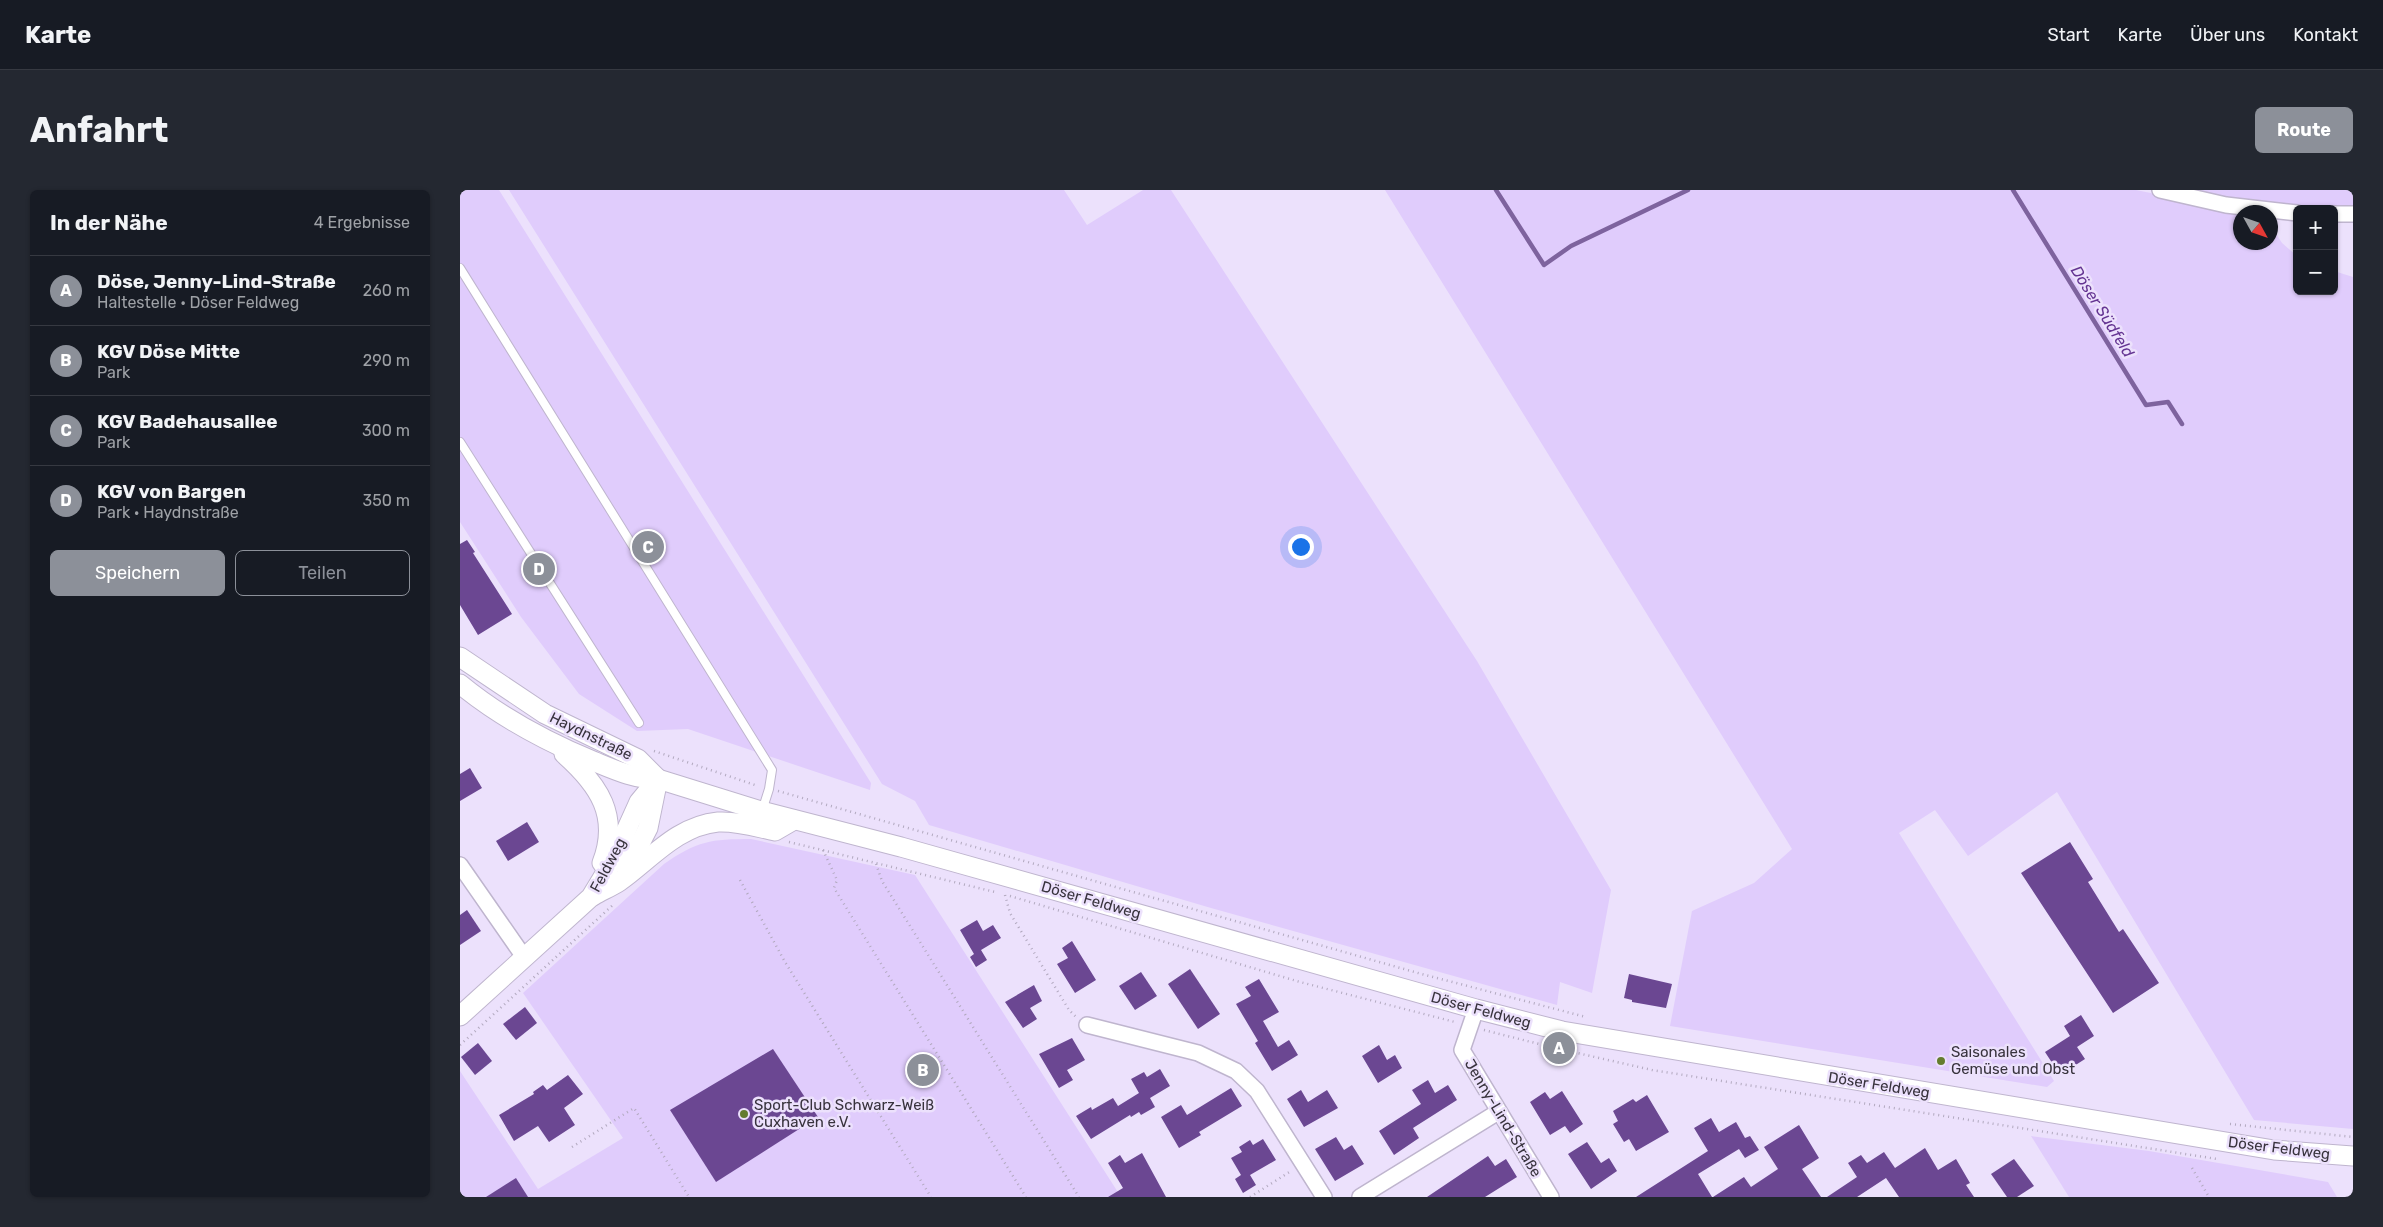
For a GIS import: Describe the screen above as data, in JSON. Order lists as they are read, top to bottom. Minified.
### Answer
{"streets":{"street":["Haydnstraße","Feldweg","Döser Feldweg","Jenny-Lind-Straße"]},"crossings":[["Haydnstraße","Feldweg"],["Haydnstraße","Döser Feldweg"],["Feldweg","Döser Feldweg"],["Döser Feldweg","Jenny-Lind-Straße"]],"water":["Döser Südfeld"],"places":["Saisonales Gemüse und Obst","Sport-Club Schwarz-Weiß Cuxhaven e.V."],"north":"bottom right","page":{"header":"Karte","nav":["Start","Karte","Über uns","Kontakt"],"buttons":["Route",["Speichern","Teilen"]],"title":"Anfahrt","heading":["In der Nähe","4 Ergebnisse"],"map_buttons":["+","−"],"list":[{"mark":"A","name":"Döse, Jenny-Lind-Straße","note":"Haltestelle · Döser Feldweg","value":"260 m"},{"mark":"B","name":"KGV Döse Mitte","note":"Park","value":"290 m"},{"mark":"C","name":"KGV Badehausallee","note":"Park","value":"300 m"},{"mark":"D","name":"KGV von Bargen","note":"Park · Haydnstraße","value":"350 m"}],"pins":["C","D","A","B"]}}
